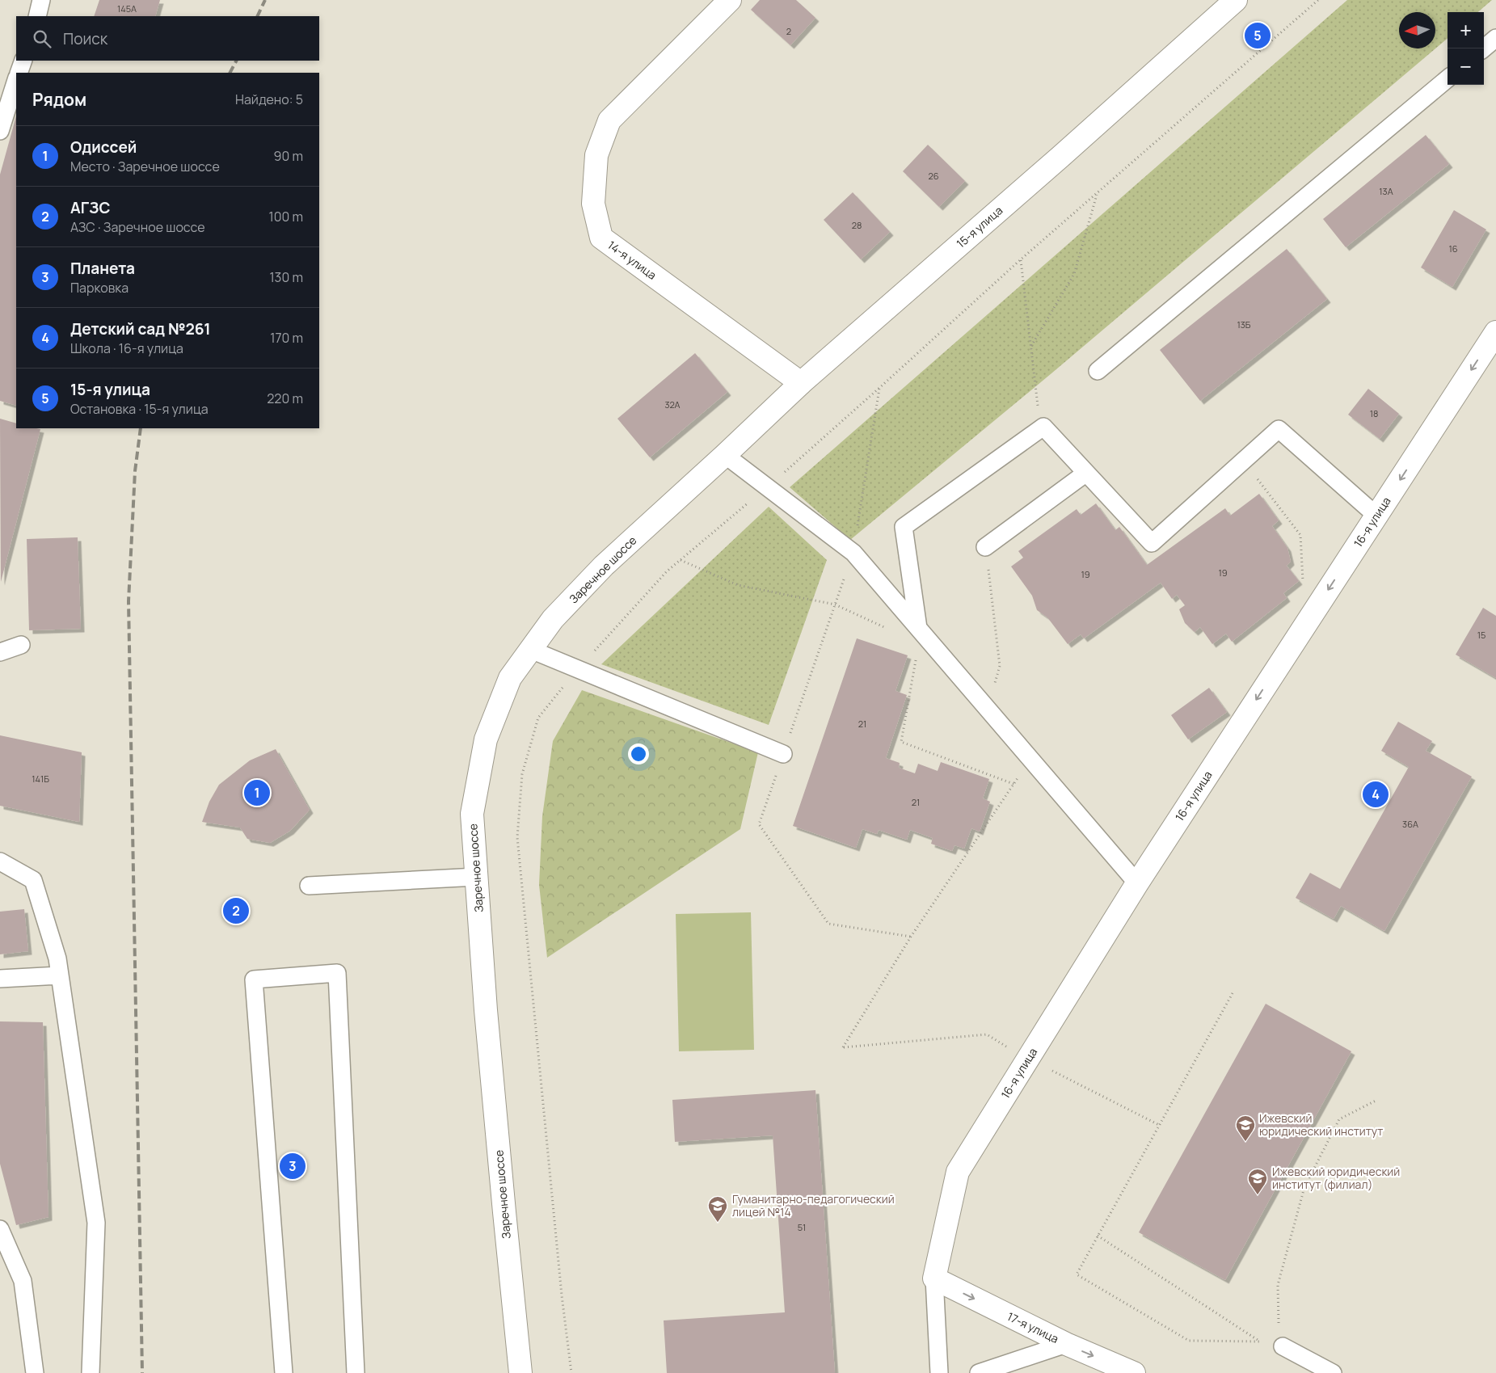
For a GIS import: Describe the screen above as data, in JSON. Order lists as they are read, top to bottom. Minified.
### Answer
{"streets":{"street":["15-я улица","14-я улица","16-я улица","Заречное шоссе","17-я улица"]},"crossings":[["15-я улица","14-я улица"],["15-я улица","Заречное шоссе"],["16-я улица","17-я улица"]],"one_way":["16-я улица","17-я улица"],"places":{"school or university":["Ижевский юридический институт","Ижевский юридический институт (филиал)","Гуманитарно-педагогический лицей №14"]},"house_numbers":["145А","2","26","13А","28","16","13Б","32А","18","19","19","15","21","141Б","21","36А","51"],"north":"left","page":{"map_buttons":["+","−"],"search":"Поиск","pins":["5","1","4","2","3"],"heading":["Рядом","Найдено: 5"],"list":[{"mark":"1","name":"Одиссей","note":"Место · Заречное шоссе","value":"90 m"},{"mark":"2","name":"АГЗС","note":"АЗС · Заречное шоссе","value":"100 m"},{"mark":"3","name":"Планета","note":"Парковка","value":"130 m"},{"mark":"4","name":"Детский сад №261","note":"Школа · 16-я улица","value":"170 m"},{"mark":"5","name":"15-я улица","note":"Остановка · 15-я улица","value":"220 m"}]}}
